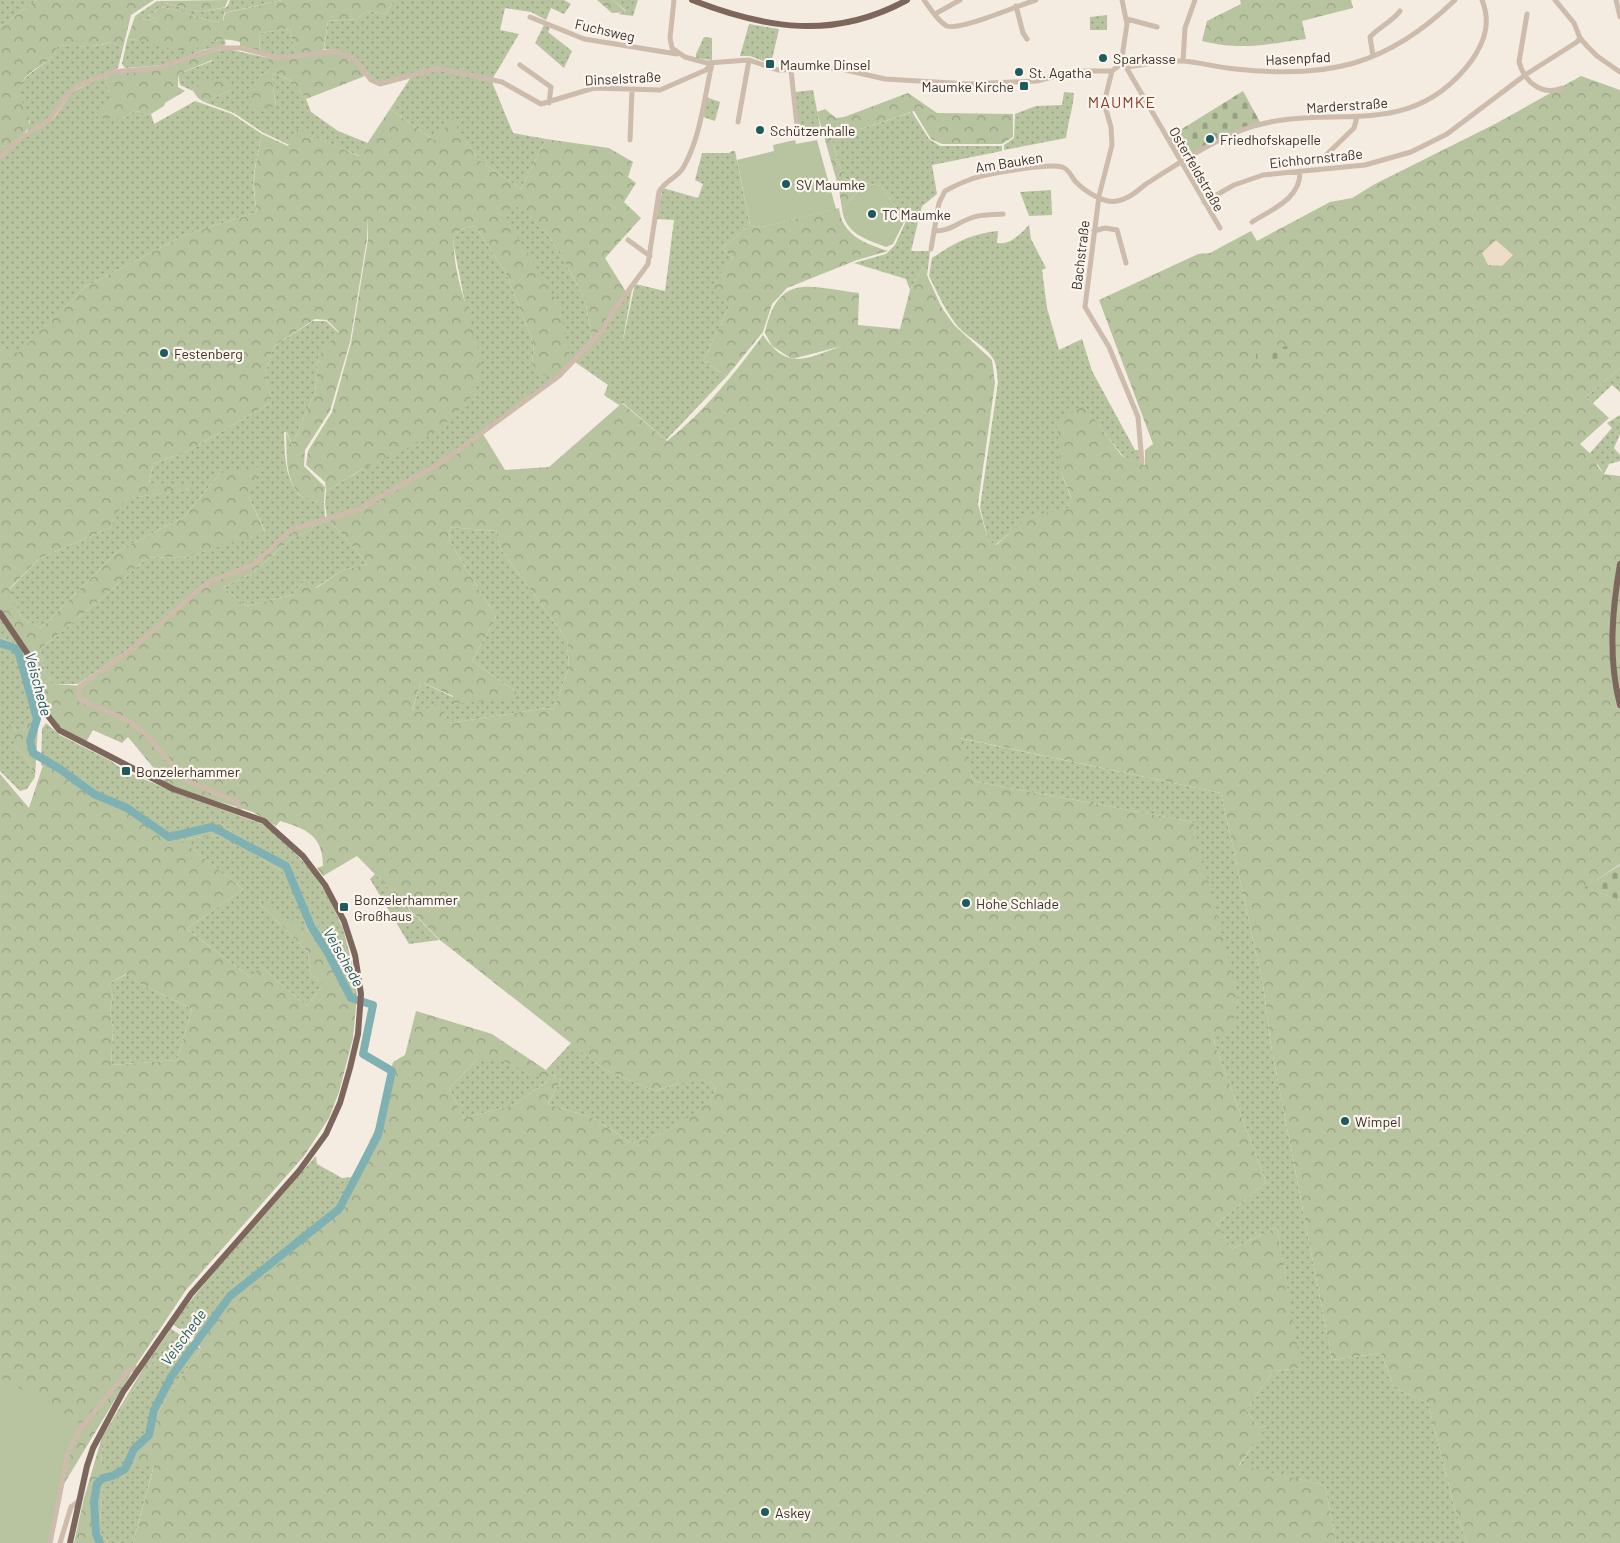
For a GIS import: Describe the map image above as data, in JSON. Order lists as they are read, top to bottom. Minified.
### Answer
{"streets":{"street":["Fuchsweg","Hasenpfad","Dinselstraße","Marderstraße","Eichhornstraße","Am Bauken","Osterfeldstraße","Bachstraße"]},"crossings":[["Fuchsweg","Dinselstraße"],["Hasenpfad","Osterfeldstraße"],["Marderstraße","Am Bauken"],["Marderstraße","Osterfeldstraße"],["Marderstraße","Bachstraße"],["Eichhornstraße","Osterfeldstraße"],["Am Bauken","Bachstraße"]],"districts":["MAUMKE"],"water":["Veischede"],"places":{"other":["Sparkasse","St. Agatha","Schützenhalle","Friedhofskapelle","SV Maumke","TC Maumke","Festenberg","Hohe Schlade","Wimpel","Askey"],"transit":["Maumke Dinsel","Maumke Kirche","Bonzelerhammer","Bonzelerhammer Großhaus"]}}
